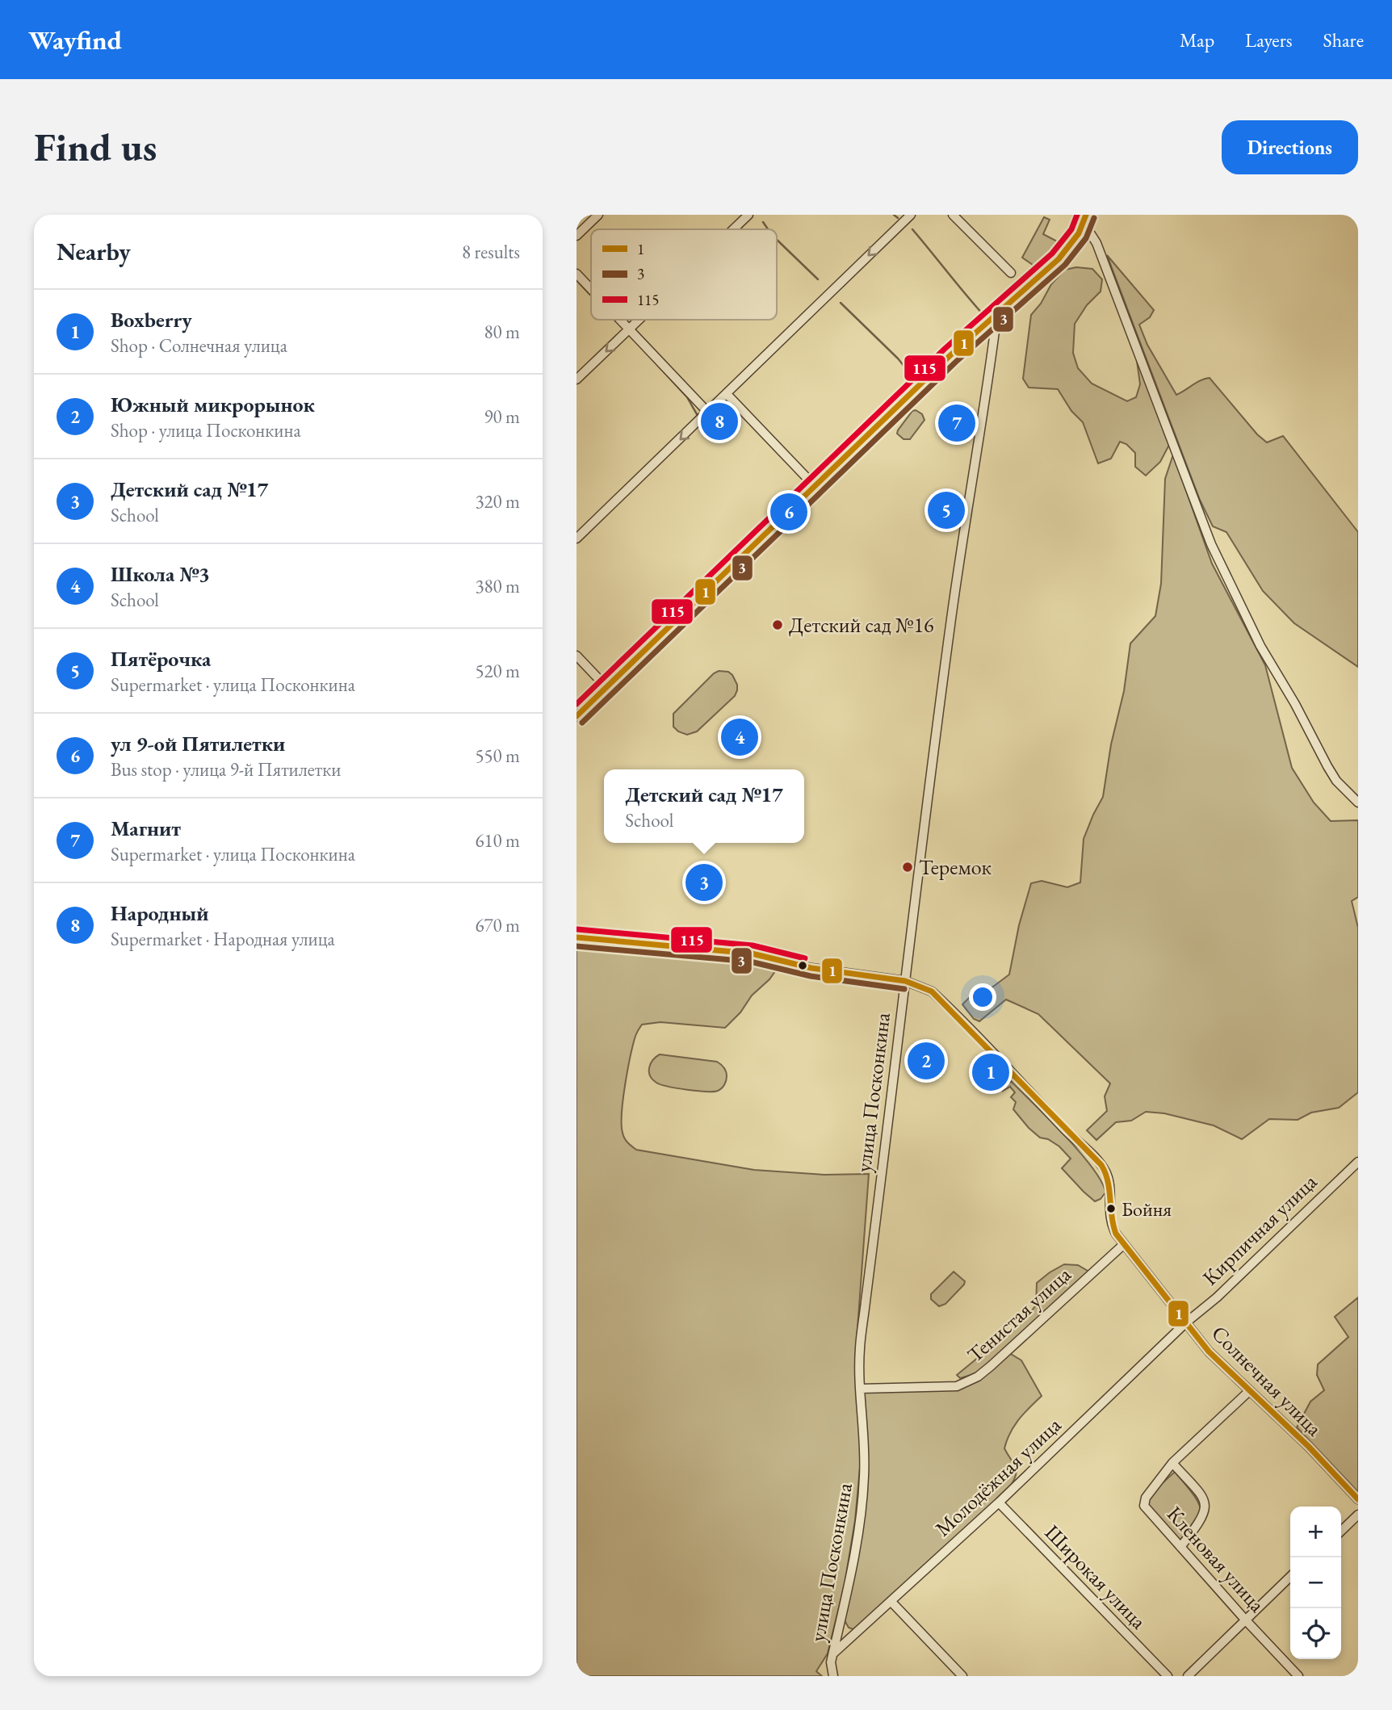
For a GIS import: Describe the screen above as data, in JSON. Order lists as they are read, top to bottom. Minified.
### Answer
{"streets":{"street":["улица Посконкина","Кирпичная улица","Тенистая улица","Солнечная улица","Молодёжная улица","Кленовая улица","Широкая улица"]},"crossings":[["улица Посконкина","Тенистая улица"],["улица Посконкина","Солнечная улица"],["улица Посконкина","Молодёжная улица"],["Кирпичная улица","Солнечная улица"],["Кирпичная улица","Молодёжная улица"],["Тенистая улица","Солнечная улица"],["Солнечная улица","Молодёжная улица"],["Солнечная улица","Кленовая улица"],["Молодёжная улица","Широкая улица"]],"places":["Детский сад №16","Теремок","Бойня"],"lines":["transit line 1","transit line 115","transit line 3"],"legend":["1","3","115"],"page":{"header":"Wayfind","nav":["Map","Layers","Share"],"buttons":"Directions","title":"Find us","heading":["Nearby","8 results"],"list":[{"mark":"1","name":"Boxberry","note":"Shop · Солнечная улица","value":"80 m"},{"mark":"2","name":"Южный микрорынок","note":"Shop · улица Посконкина","value":"90 m"},{"mark":"3","name":"Детский сад №17","note":"School","value":"320 m"},{"mark":"4","name":"Школа №3","note":"School","value":"380 m"},{"mark":"5","name":"Пятёрочка","note":"Supermarket · улица Посконкина","value":"520 m"},{"mark":"6","name":"ул 9-ой Пятилетки","note":"Bus stop · улица 9-й Пятилетки","value":"550 m"},{"mark":"7","name":"Магнит","note":"Supermarket · улица Посконкина","value":"610 m"},{"mark":"8","name":"Народный","note":"Supermarket · Народная улица","value":"670 m"}],"pins":["8","7","5","6","4","3","2","1"],"popup":["Детский сад №17","School"],"map_buttons":["+","−"]}}
